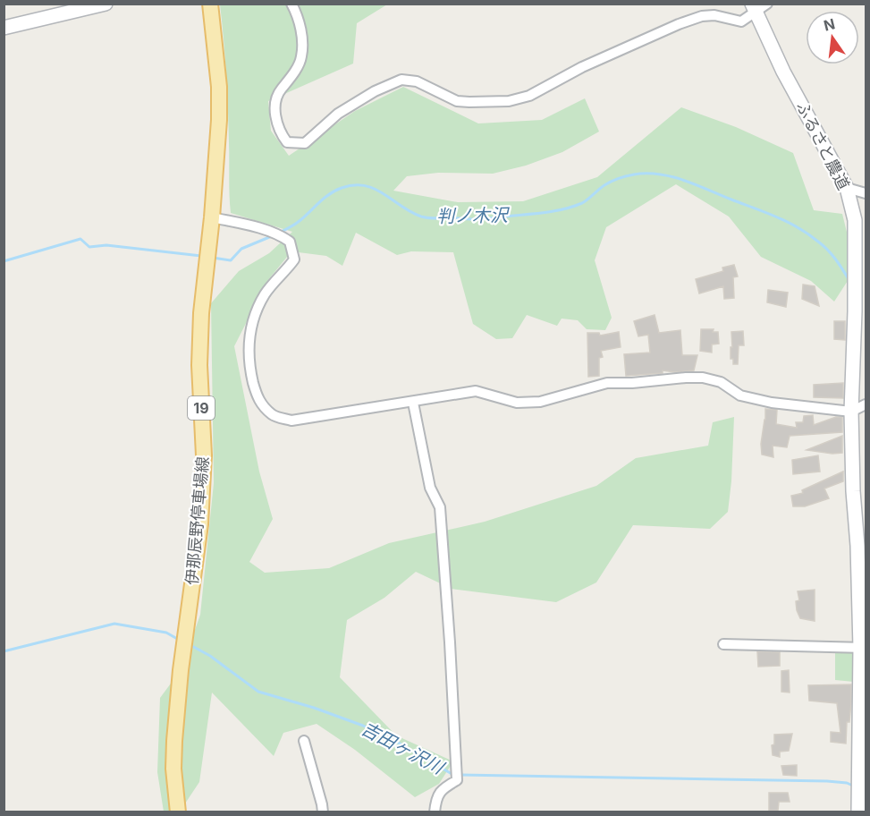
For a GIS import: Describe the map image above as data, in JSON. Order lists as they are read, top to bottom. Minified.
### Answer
{"streets":{"main road":["19","伊那辰野停車場線"],"street":["ふるさと農道"]},"water":["判ノ木沢","吉田ヶ沢川"],"north":"top"}
